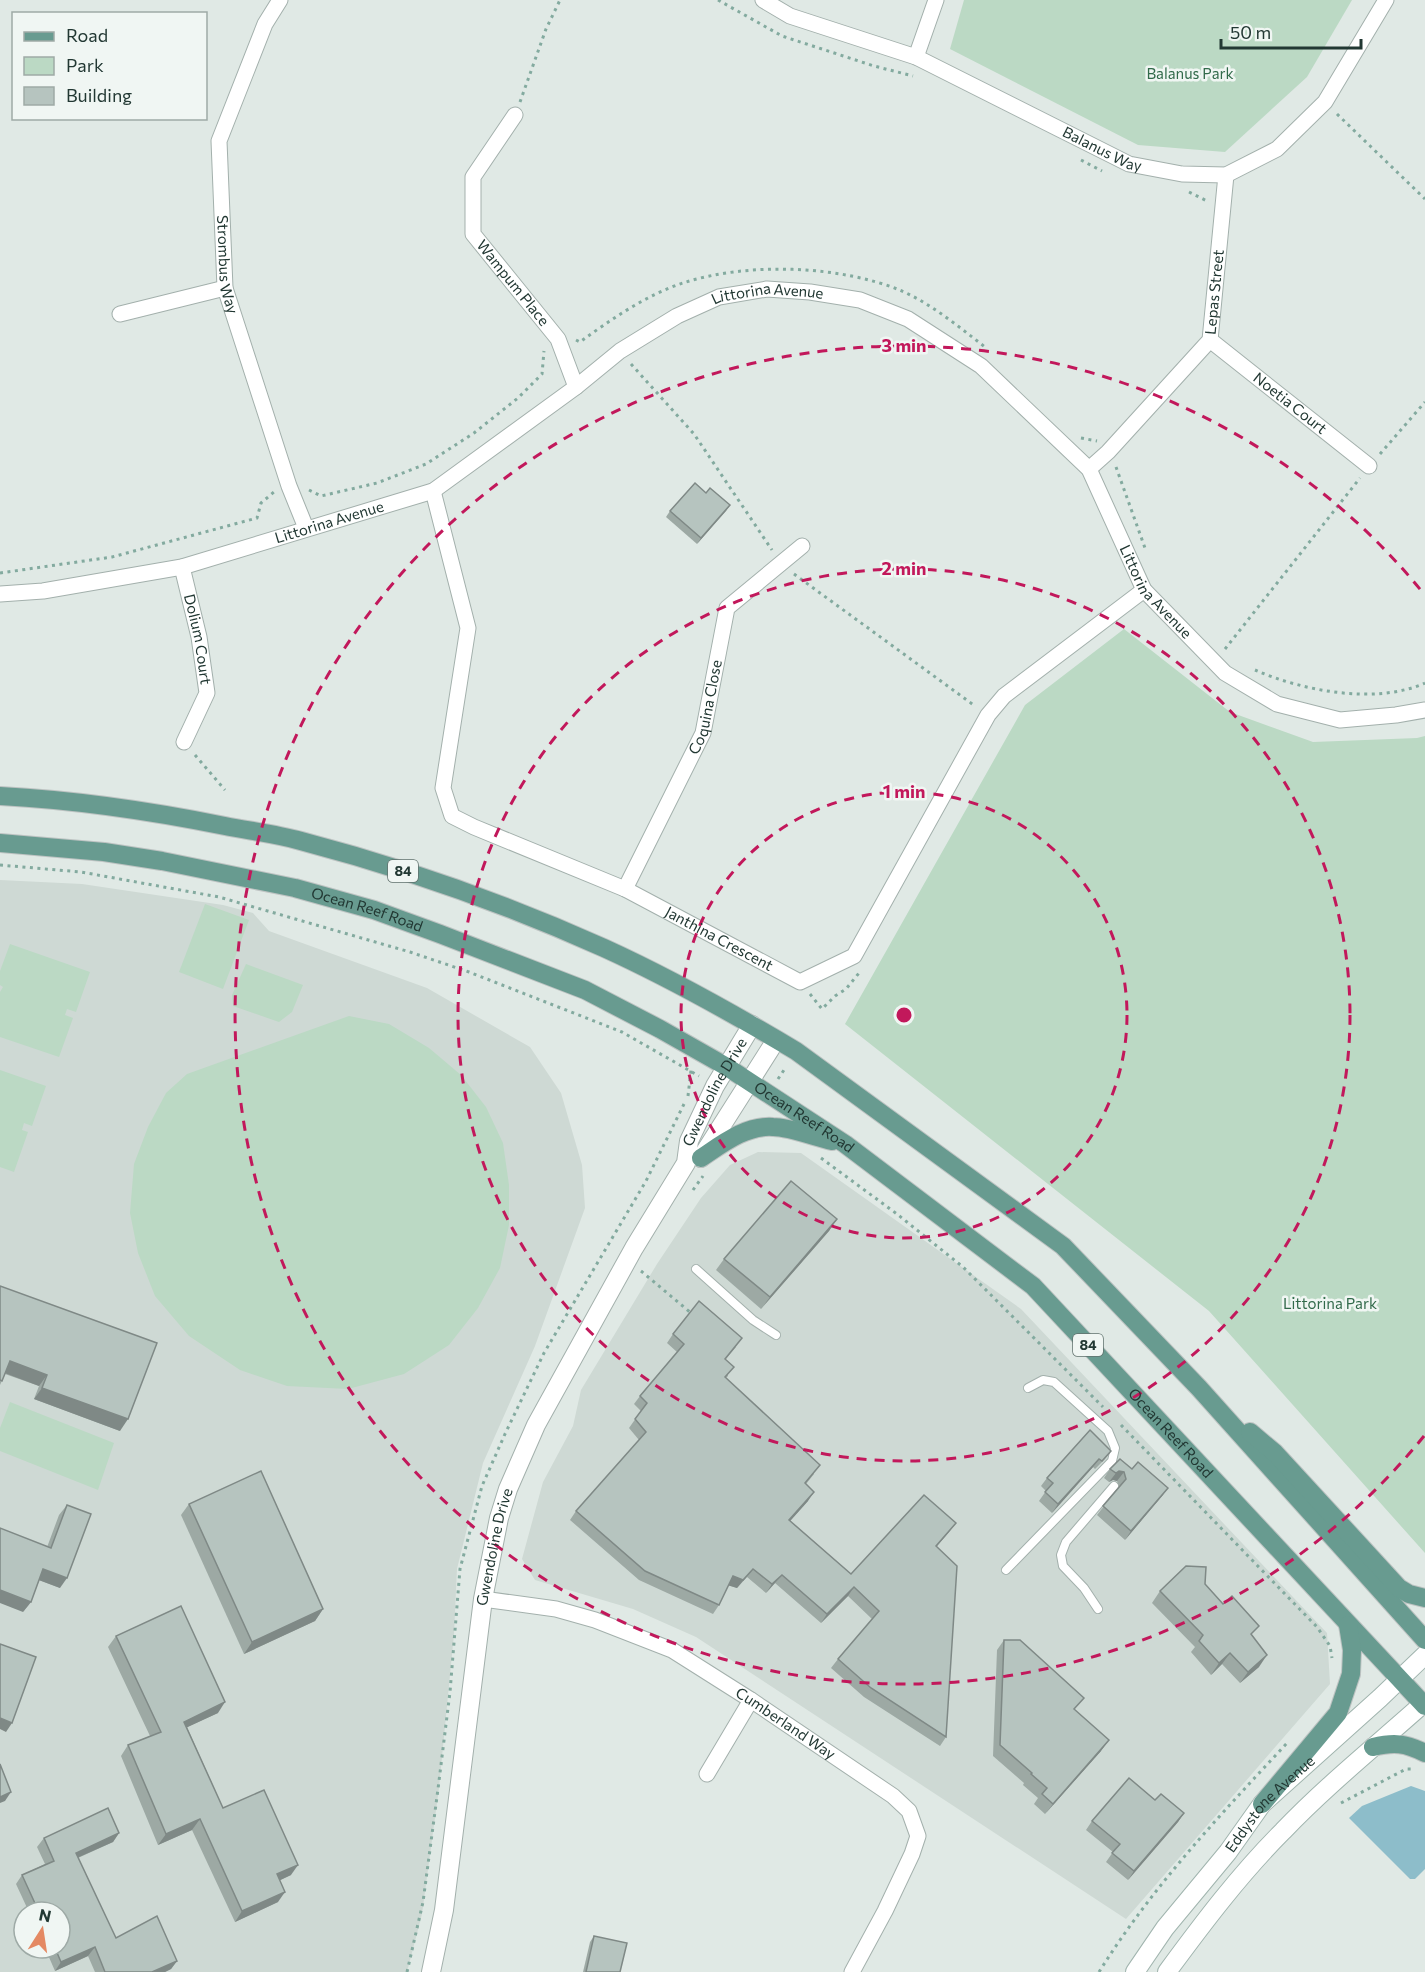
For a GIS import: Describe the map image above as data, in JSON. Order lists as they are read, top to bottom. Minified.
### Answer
{"streets":{"main road":["84","Ocean Reef Road"],"street":["Balanus Way","Strombus Way","Wampum Place","Lepas Street","Littorina Avenue","Noetia Court","Dolium Court","Coquina Close","Janthina Crescent","Gwendoline Drive","Cumberland Way","Eddystone Avenue"]},"crossings":[["Balanus Way","Lepas Street"],["Strombus Way","Littorina Avenue"],["Wampum Place","Littorina Avenue"],["Lepas Street","Littorina Avenue"],["Lepas Street","Noetia Court"],["Littorina Avenue","Dolium Court"],["Littorina Avenue","Janthina Crescent"],["Coquina Close","Janthina Crescent"],["84","Gwendoline Drive"],["Ocean Reef Road","Gwendoline Drive"],["Ocean Reef Road","Eddystone Avenue"],["Gwendoline Drive","Cumberland Way"]],"parks":["Balanus Park","Littorina Park"],"legend":["Road","Park","Building"],"scale_bar":"50 m","north":"top","rings":["3 min","2 min","1 min"]}
